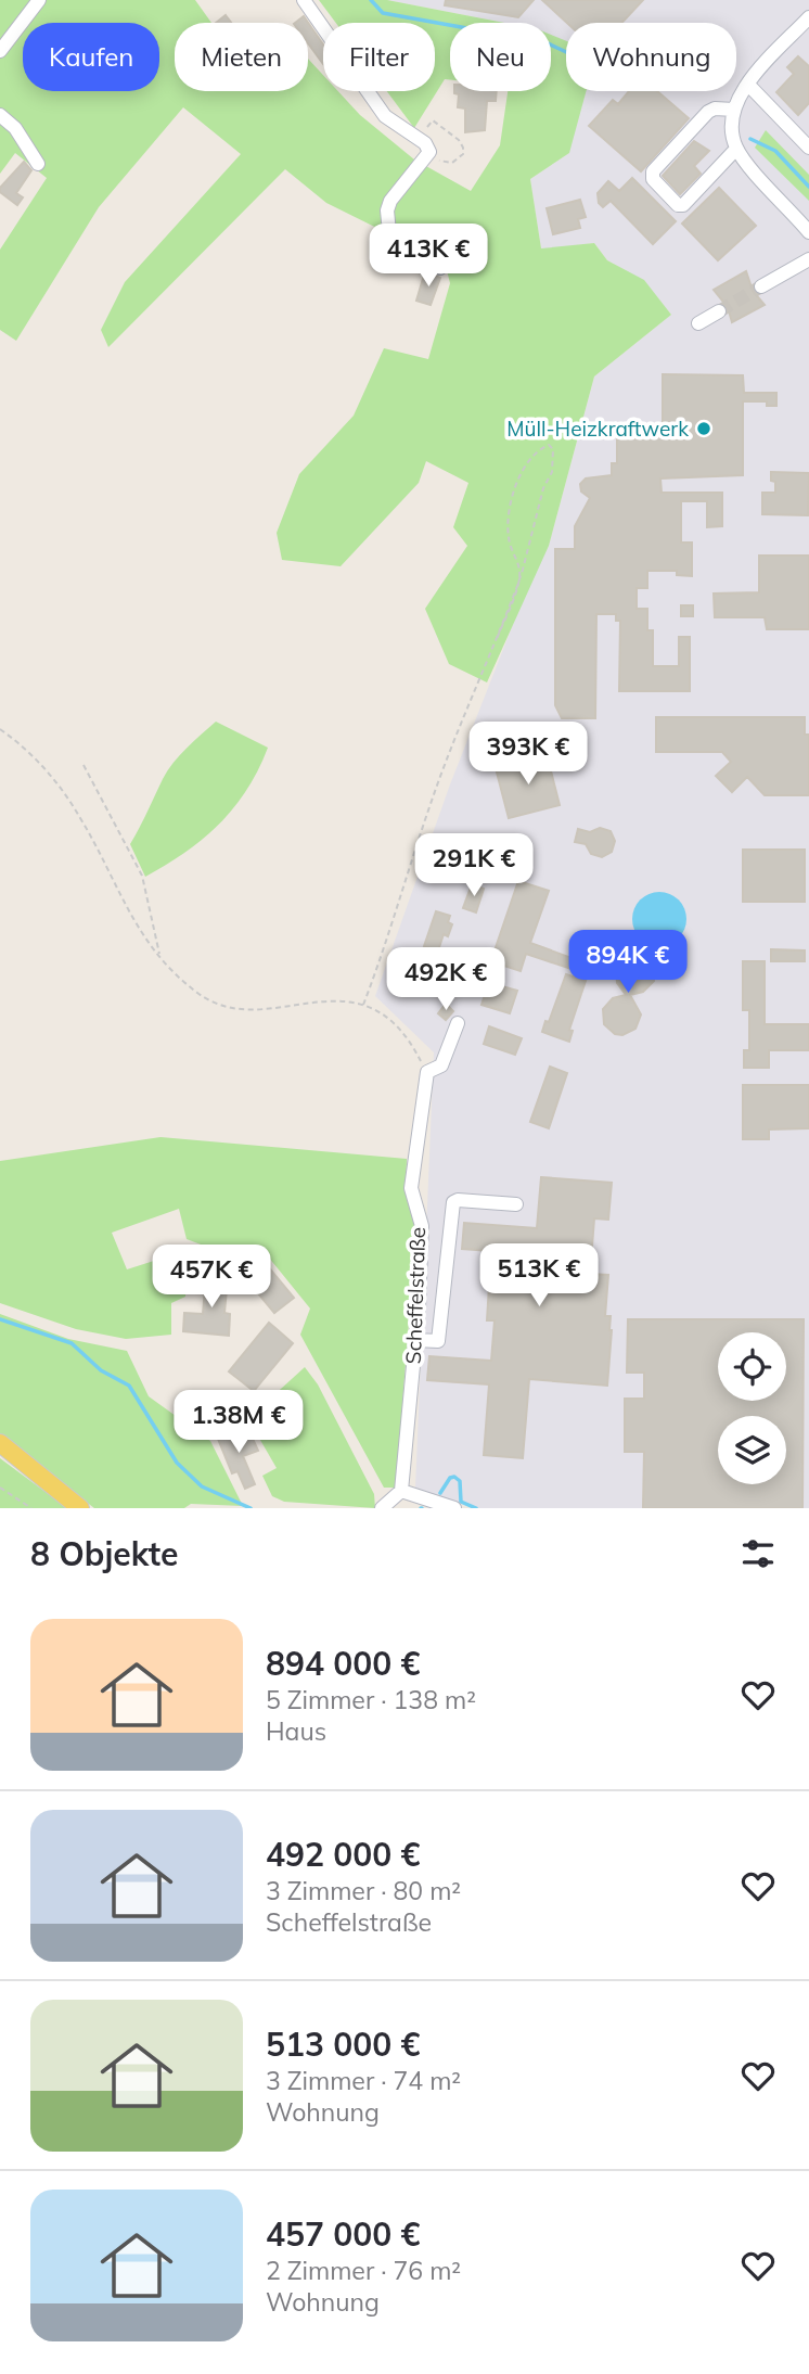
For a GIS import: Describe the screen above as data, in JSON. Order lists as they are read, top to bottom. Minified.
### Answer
{"streets":{"street":["Scheffelstraße"]},"places":["Müll-Heizkraftwerk"],"page":{"chip":["Kaufen","Mieten","Filter","Neu","Wohnung"],"price":["413K €","393K €","291K €","894K €","492K €","513K €","457K €","1.38M €"],"heading":"8 Objekte","list":[{"name":"894 000 €","note":"5 Zimmer · 138 m² · Haus"},{"name":"492 000 €","note":"3 Zimmer · 80 m² · Scheffelstraße"},{"name":"513 000 €","note":"3 Zimmer · 74 m² · Wohnung"},{"name":"457 000 €","note":"2 Zimmer · 76 m² · Wohnung"}]}}
